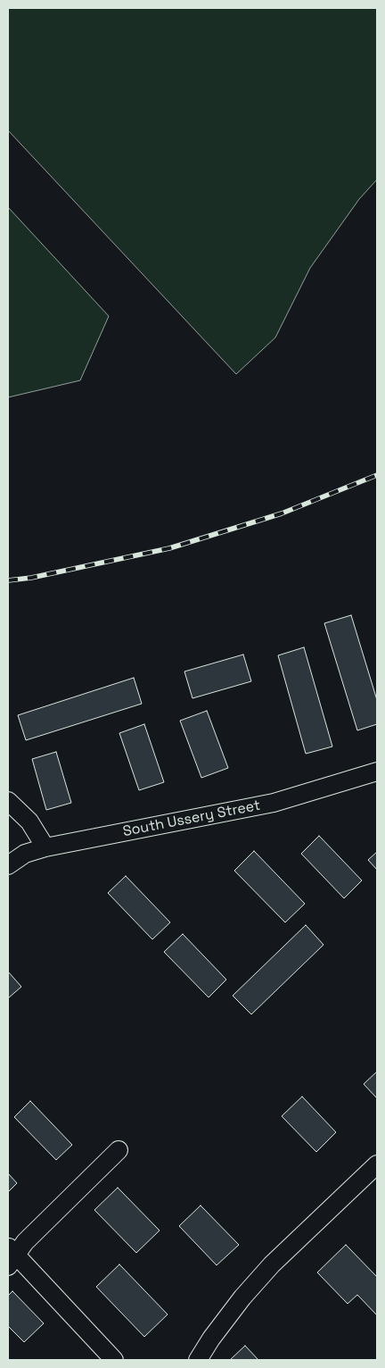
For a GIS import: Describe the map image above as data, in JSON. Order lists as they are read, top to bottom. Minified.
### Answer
{"streets":{"street":["South Ussery Street"]}}
